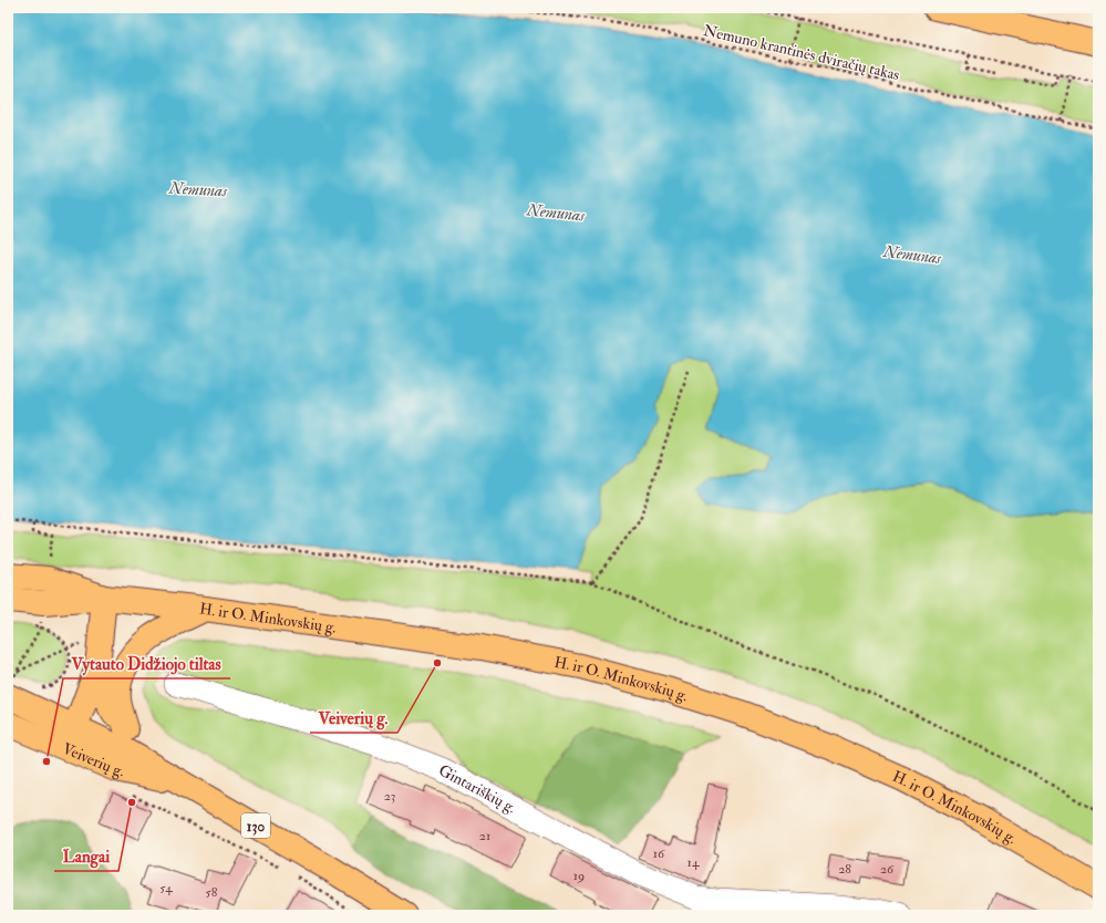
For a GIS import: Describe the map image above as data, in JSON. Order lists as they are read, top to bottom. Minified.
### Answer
{"streets":{"main road":["H. ir O. Minkovskių g.","Veiverių g.","130"],"street":["Gintariškių g."],"path":["Nemuno krantinės dviračių takas"]},"water":["Nemunas"],"places":["Veiverių g.","Vytauto Didžiojo tiltas","Langai"],"house_numbers":["23","21","16","14","28","26","19","54","58"]}
